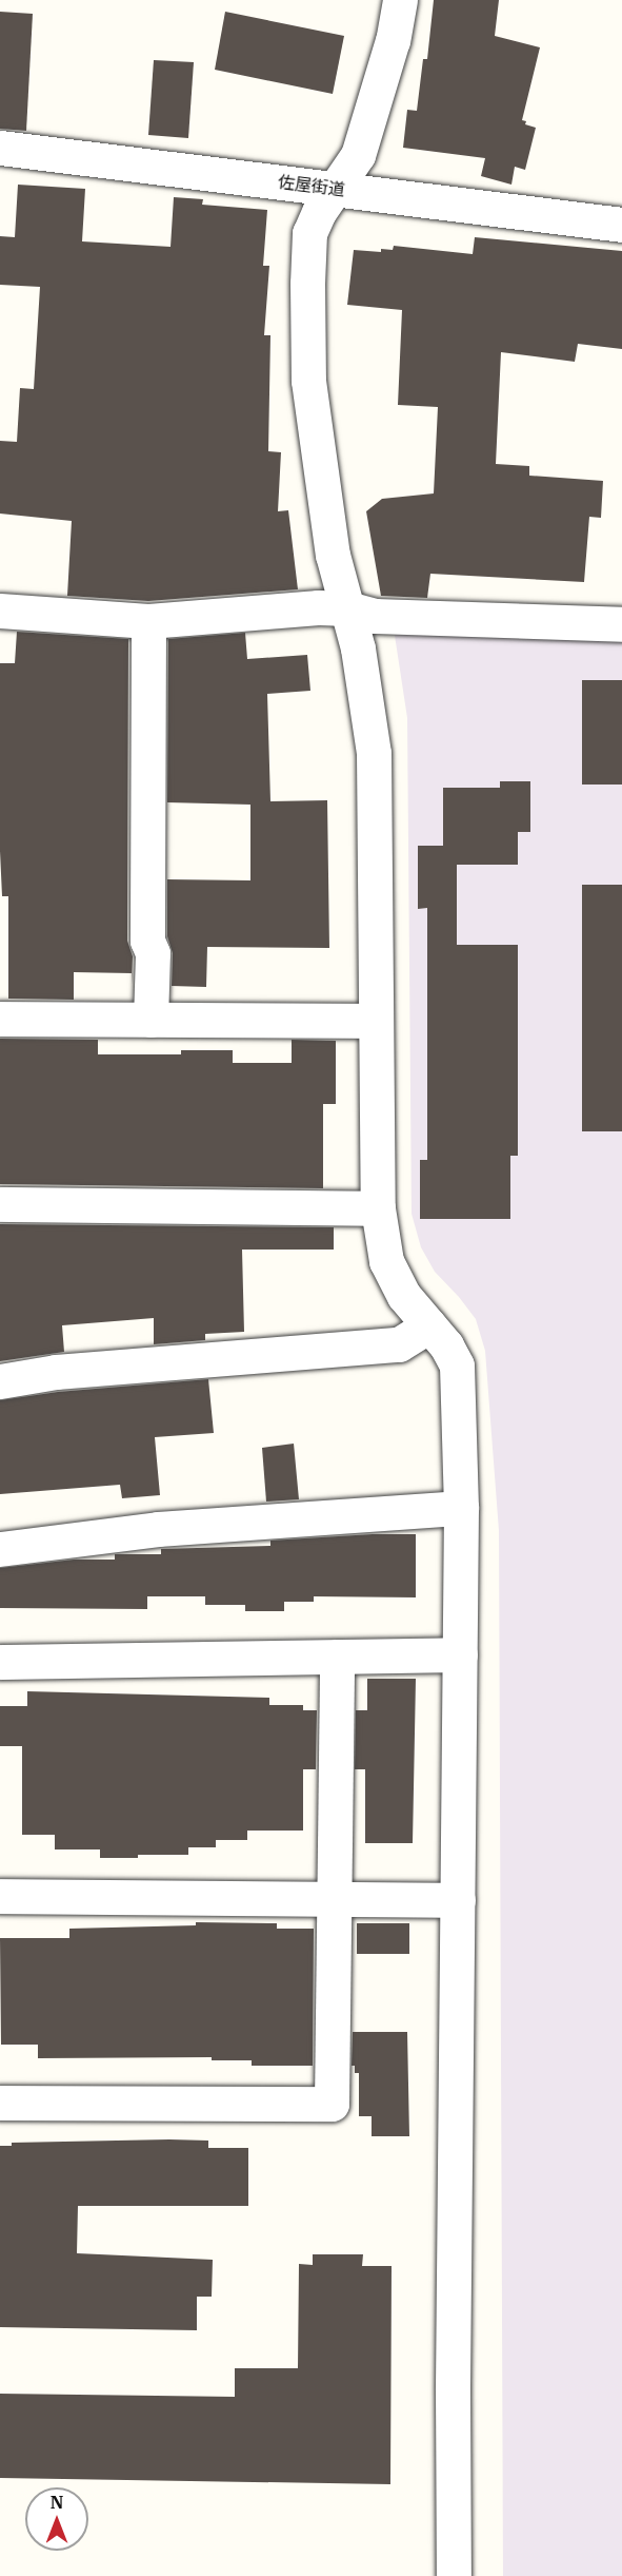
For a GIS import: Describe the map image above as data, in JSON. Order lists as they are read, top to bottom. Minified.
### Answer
{"streets":{"street":["佐屋街道"]},"north":"top"}
